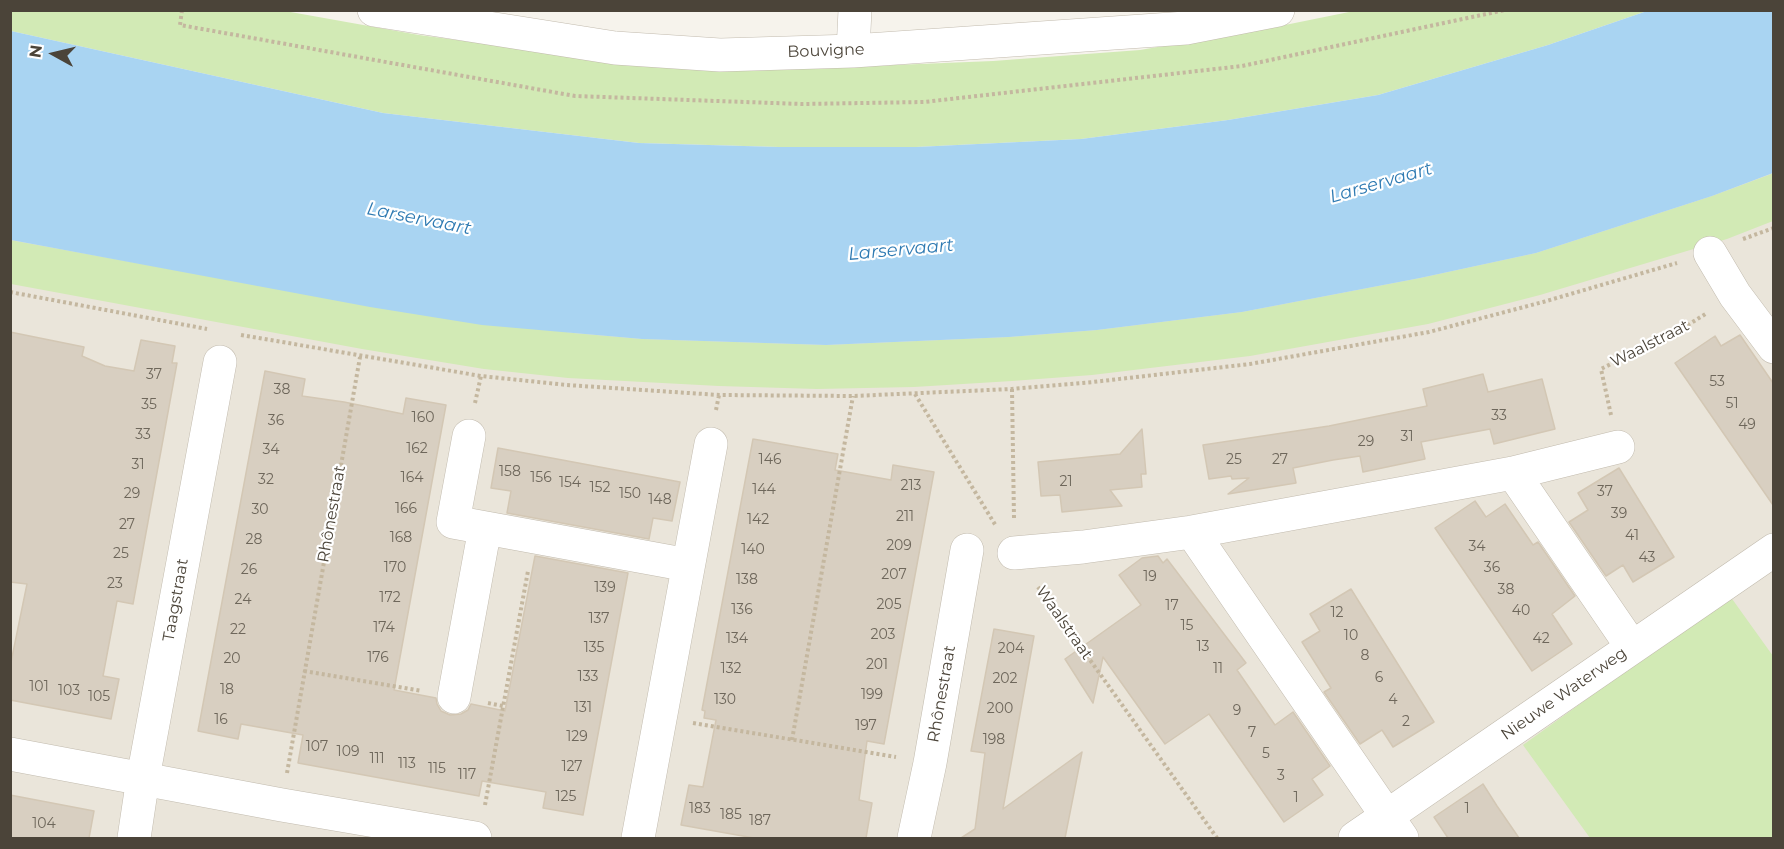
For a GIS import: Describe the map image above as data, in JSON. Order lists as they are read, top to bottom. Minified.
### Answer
{"streets":{"street":["Bouvigne","Rhônestraat","Taagstraat","Nieuwe Waterweg"],"path":["Waalstraat"]},"water":["Larservaart"],"house_numbers":["37","53","38","51","35","33","160","36","49","33","31","29","162","34","146","25","27","31","158","164","156","32","21","154","213","152","144","37","29","150","148","166","30","39","211","142","27","41","168","28","209","34","140","25","43","170","36","26","207","19","138","23","139","38","172","24","205","17","136","40","12","137","15","174","22","203","10","134","42","13","135","204","8","176","20","201","132","11","133","6","202","101","18","103","199","105","130","4","131","200","9","16","2","197","7","129","198","107","109","5","111","113","127","115","117","3","125","1","183","1","185","187","104"],"north":"left"}
